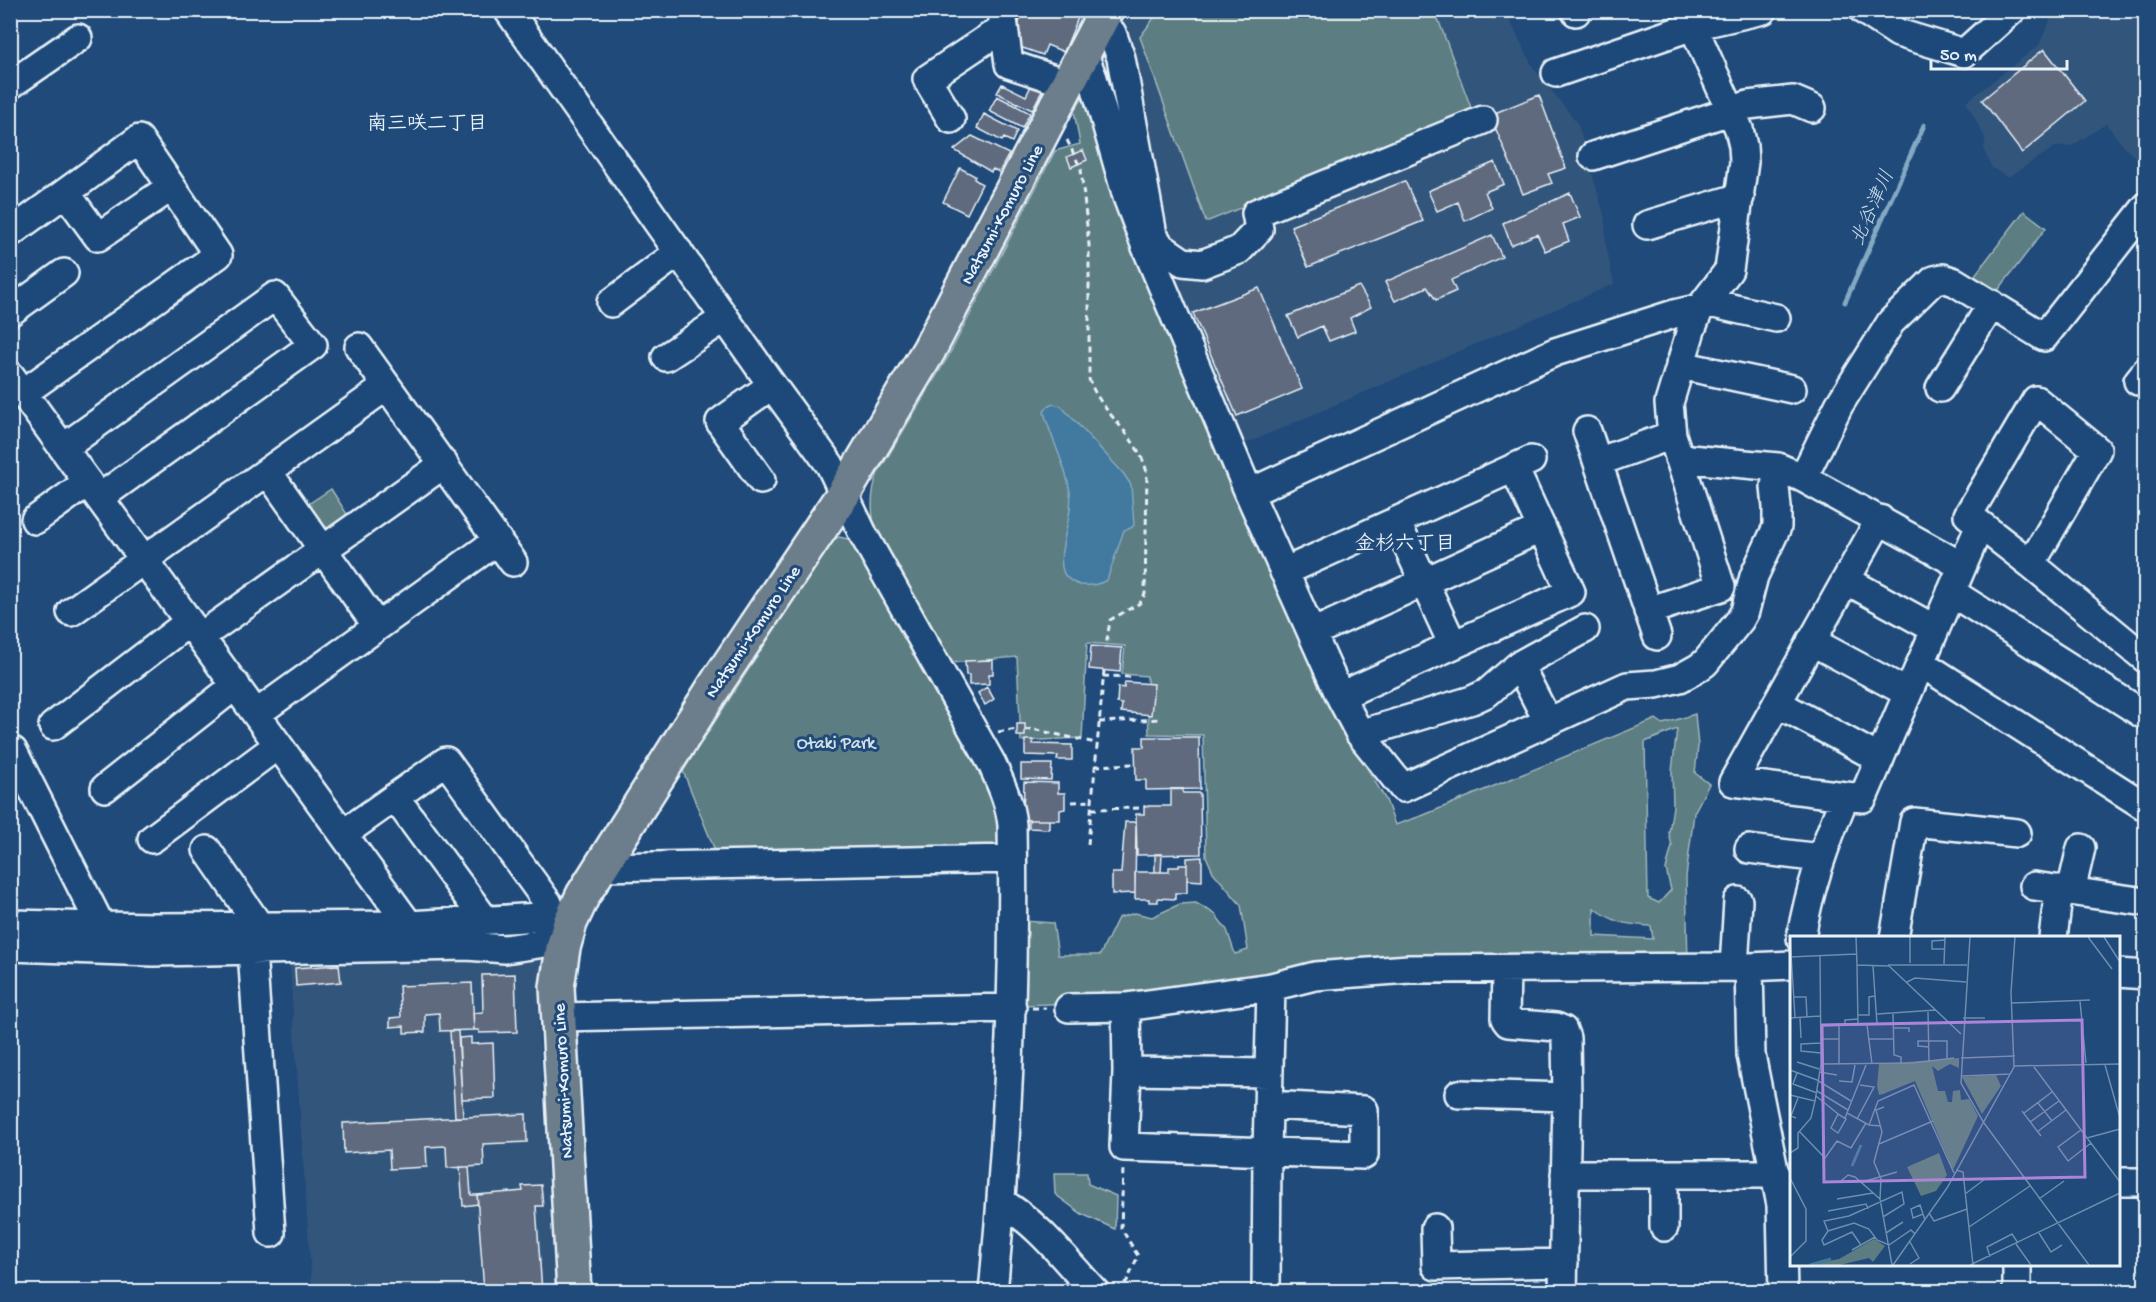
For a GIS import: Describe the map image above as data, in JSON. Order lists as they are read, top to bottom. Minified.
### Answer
{"streets":{"main road":["Natsumi-Komuro Line"]},"districts":["南三咲二丁目","金杉六丁目"],"water":["北谷津川"],"parks":["Otaki Park"],"scale_bar":"50 m"}
